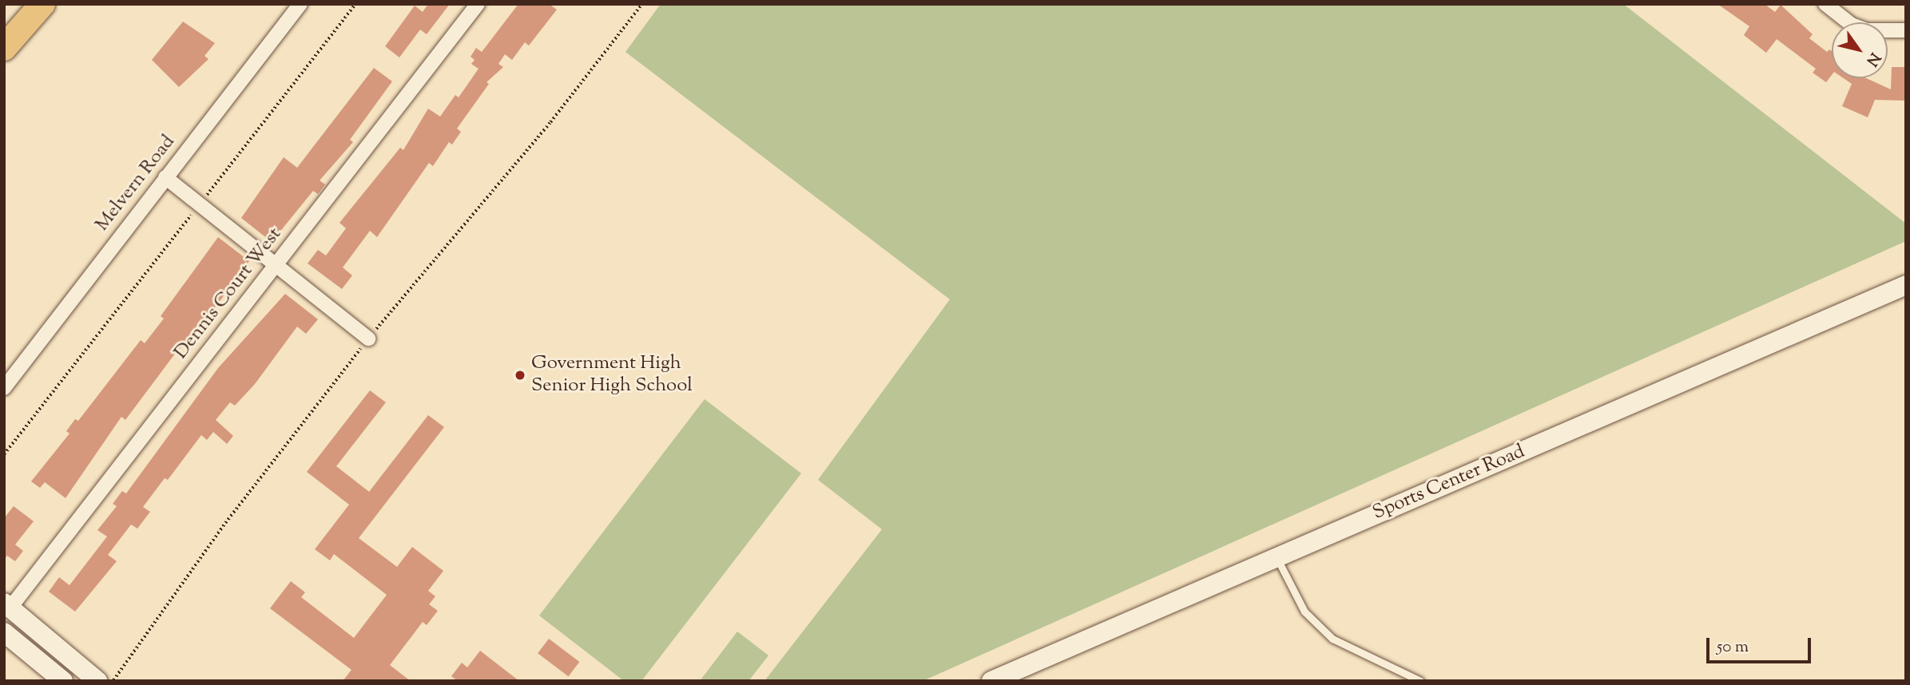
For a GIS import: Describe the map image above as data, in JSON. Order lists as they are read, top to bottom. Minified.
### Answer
{"streets":{"main road":["Sports Center Road"],"street":["Melvern Road","Dennis Court West"]},"places":["Government High Senior High School"],"scale_bar":"50 m","north":"bottom right"}
